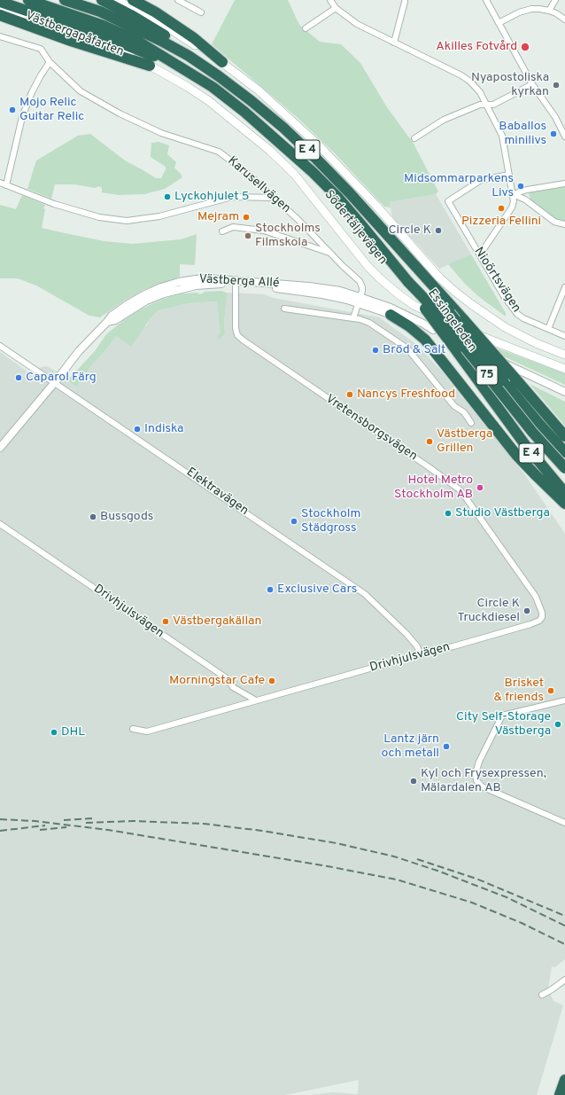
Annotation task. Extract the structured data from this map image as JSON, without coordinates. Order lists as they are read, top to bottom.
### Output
{
  "streets": {
    "highway": [
      "E 4",
      "Södertäljevägen",
      "Essingeleden",
      "75"
    ],
    "main road": ["Västbergapåfarten"],
    "street": [
      "Karusellvägen",
      "Nioörtsvägen",
      "Västberga Allé",
      "Vretensborgsvägen",
      "Elektravägen",
      "Drivhjulsvägen"
    ]
  },
  "crossings": [
    ["Västbergapåfarten", "Södertäljevägen"],
    ["E 4", "Södertäljevägen"],
    ["Karusellvägen", "Västberga Allé"],
    ["Södertäljevägen", "Essingeleden"],
    ["Södertäljevägen", "75"],
    ["Västberga Allé", "Vretensborgsvägen"],
    ["Västberga Allé", "Elektravägen"],
    ["Essingeleden", "75"],
    ["Vretensborgsvägen", "Drivhjulsvägen"],
    ["Elektravägen", "Drivhjulsvägen"]
  ],
  "places": [
    "Akilles Fotvård",
    "Nyapostoliska kyrkan",
    "Mojo Relic Guitar Relic",
    "Baballos minilivs",
    "Midsommarparkens Livs",
    "Lyckohjulet 5",
    "Pizzeria Fellini",
    "Mejram",
    "Circle K",
    "Stockholms Filmskola",
    "Bröd & Salt",
    "Caparol Färg",
    "Nancys Freshfood",
    "Indiska",
    "Västberga Grillen",
    "Hotel Metro Stockholm AB",
    "Studio Västberga",
    "Bussgods",
    "Stockholm Städgross",
    "Exclusive Cars",
    "Circle K Truckdiesel",
    "Västbergakällan",
    "Morningstar Cafe",
    "Brisket & friends",
    "City Self-Storage Västberga",
    "DHL",
    "Lantz järn och metall",
    "Kyl och Frysexpressen, Mälardalen AB"
  ]
}
